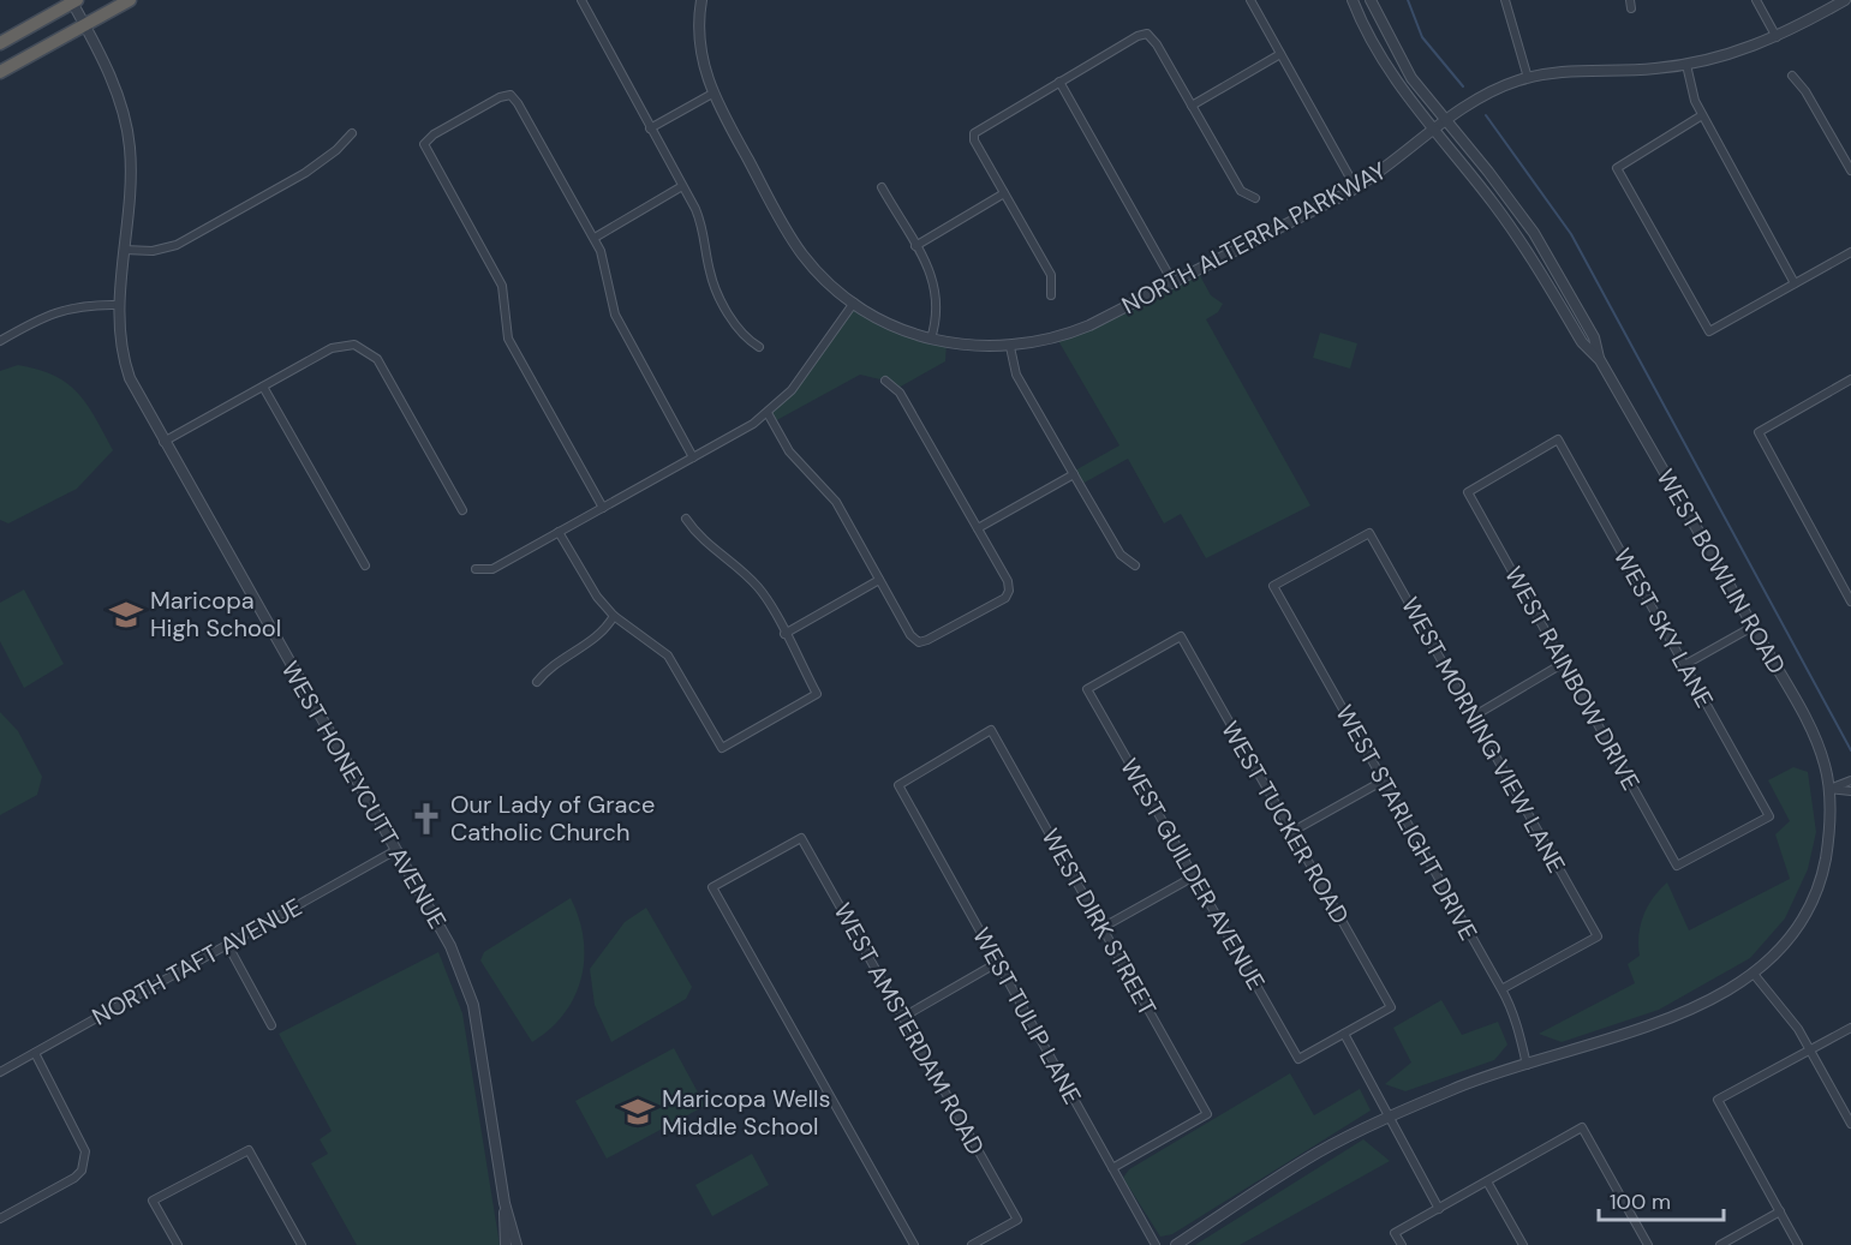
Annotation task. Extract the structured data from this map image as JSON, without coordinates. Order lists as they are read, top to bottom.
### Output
{
  "streets": {
    "street": [
      "NORTH ALTERRA PARKWAY",
      "WEST BOWLIN ROAD",
      "WEST SKY LANE",
      "WEST RAINBOW DRIVE",
      "WEST MORNING VIEW LANE",
      "WEST HONEYCUTT AVENUE",
      "WEST TUCKER ROAD",
      "WEST STARLIGHT DRIVE",
      "WEST GUILDER AVENUE",
      "WEST DIRK STREET",
      "NORTH TAFT AVENUE",
      "WEST TULIP LANE",
      "WEST AMSTERDAM ROAD"
    ]
  },
  "crossings": [
    ["NORTH ALTERRA PARKWAY", "WEST BOWLIN ROAD"],
    ["WEST BOWLIN ROAD", "WEST STARLIGHT DRIVE"],
    ["WEST SKY LANE", "WEST RAINBOW DRIVE"],
    ["WEST MORNING VIEW LANE", "WEST STARLIGHT DRIVE"],
    ["WEST HONEYCUTT AVENUE", "NORTH TAFT AVENUE"],
    ["WEST TUCKER ROAD", "WEST GUILDER AVENUE"],
    ["WEST DIRK STREET", "WEST TULIP LANE"]
  ],
  "places": {
    "school or university": ["Maricopa High School", "Maricopa Wells Middle School"],
    "church": ["Our Lady of Grace Catholic Church"]
  },
  "scale_bar": "100 m"
}
